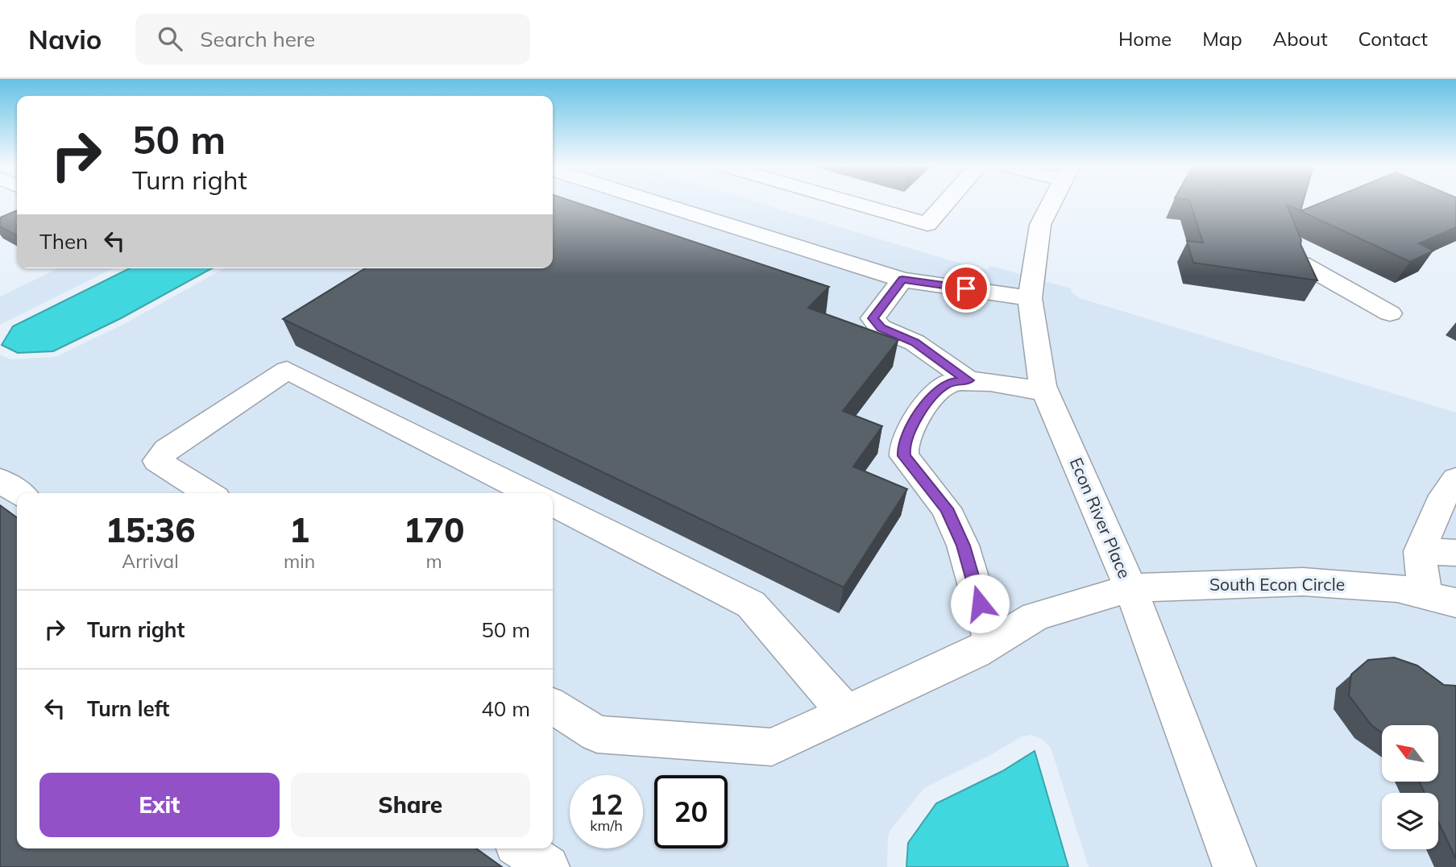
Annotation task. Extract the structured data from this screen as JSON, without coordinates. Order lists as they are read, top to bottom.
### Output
{
  "streets": {
    "street": ["Econ River Place", "South Econ Circle"]
  },
  "crossings": [
    ["Econ River Place", "South Econ Circle"]
  ],
  "north": "top left",
  "page": {
    "header": "Navio",
    "search": "Search here",
    "nav": [
      "Home",
      "Map",
      "About",
      "Contact"
    ],
    "turn": ["50 m", "Turn right"],
    "then": "Then",
    "eta": [
      "15:36",
      "Arrival",
      "1",
      "min",
      "170",
      "m"
    ],
    "list": [
      {
        "name": "Turn right",
        "value": "50 m"
      },
      {
        "name": "Turn left",
        "value": "40 m"
      }
    ],
    "buttons": ["Exit", "Share"],
    "speed": "12 km/h",
    "limit": "20"
  }
}
